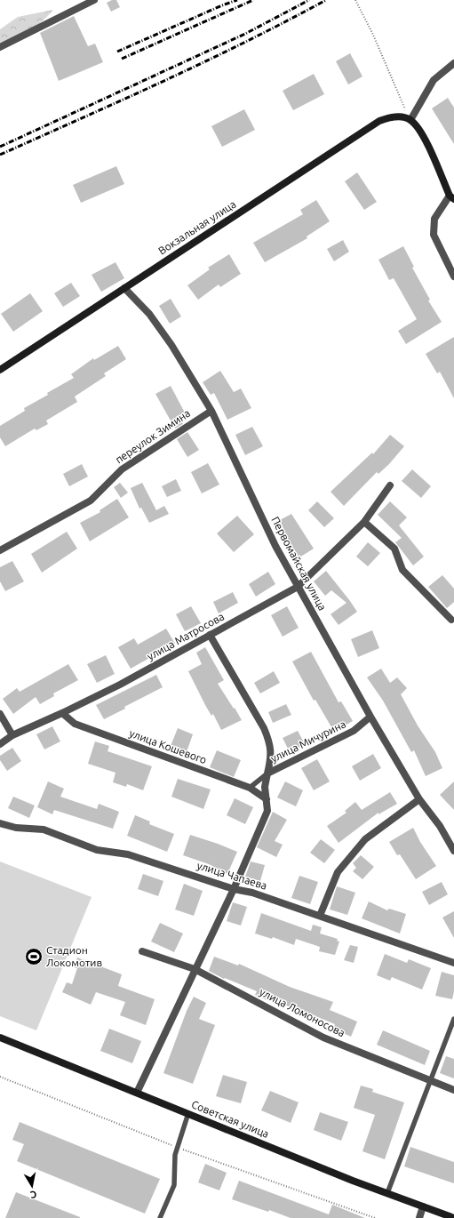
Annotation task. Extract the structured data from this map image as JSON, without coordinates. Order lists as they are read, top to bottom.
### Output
{
  "streets": {
    "street": [
      "Вокзальная улица",
      "переулок Зимина",
      "Первомайская улица",
      "улица Матросова",
      "улица Мичурина",
      "улица Кошевого",
      "улица Чапаева",
      "улица Ломоносова",
      "Советская улица"
    ]
  },
  "crossings": [
    ["Вокзальная улица", "Первомайская улица"],
    ["переулок Зимина", "Первомайская улица"],
    ["Первомайская улица", "улица Матросова"],
    ["Первомайская улица", "улица Мичурина"],
    ["улица Матросова", "улица Кошевого"],
    ["улица Мичурина", "улица Кошевого"],
    ["улица Мичурина", "улица Чапаева"],
    ["улица Мичурина", "улица Ломоносова"],
    ["улица Мичурина", "Советская улица"]
  ],
  "places": {
    "sports": ["Стадион Локомотив"]
  },
  "north": "bottom"
}
